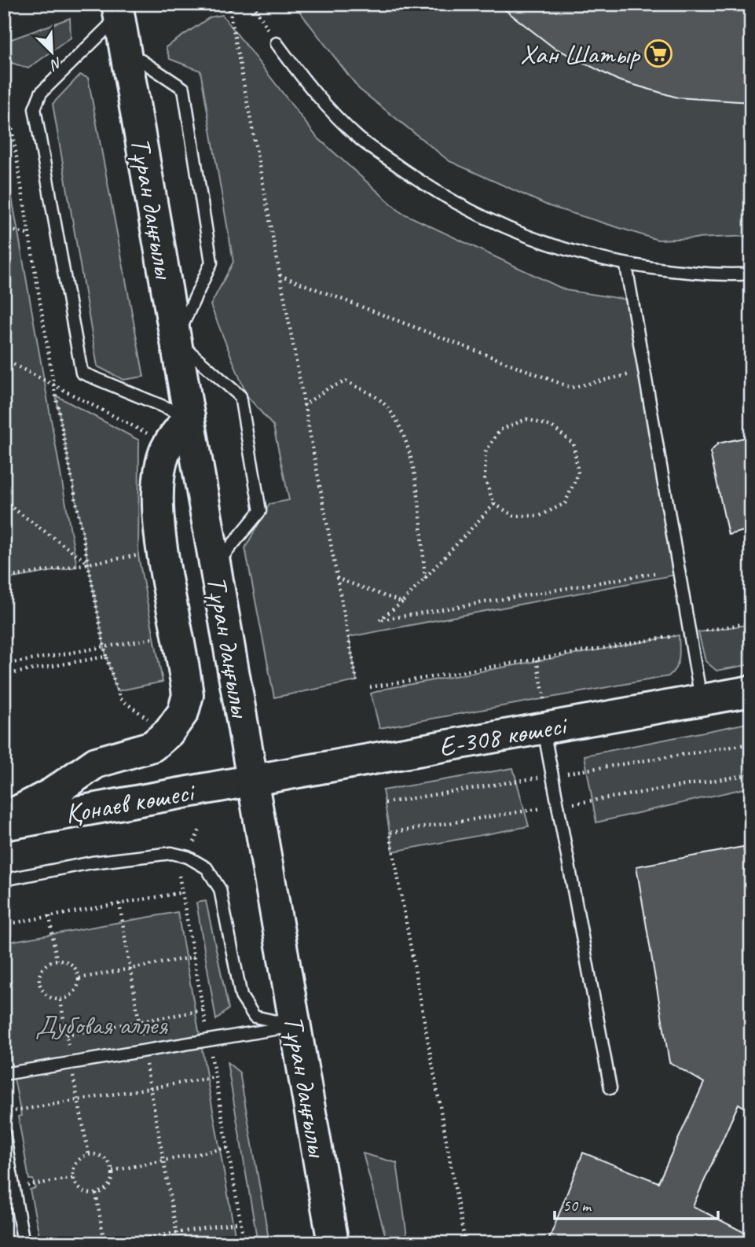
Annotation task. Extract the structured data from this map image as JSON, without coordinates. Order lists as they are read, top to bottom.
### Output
{
  "streets": {
    "main road": ["Тұран даңғылы", "Е-308 көшесі", "Қонаев көшесі"]
  },
  "crossings": [
    ["Тұран даңғылы", "Е-308 көшесі"],
    ["Тұран даңғылы", "Қонаев көшесі"],
    ["Е-308 көшесі", "Қонаев көшесі"]
  ],
  "parks": ["Дубовая аллея"],
  "places": {
    "supermarket": ["Хан Шатыр"]
  },
  "scale_bar": "50 m",
  "north": "bottom right"
}
